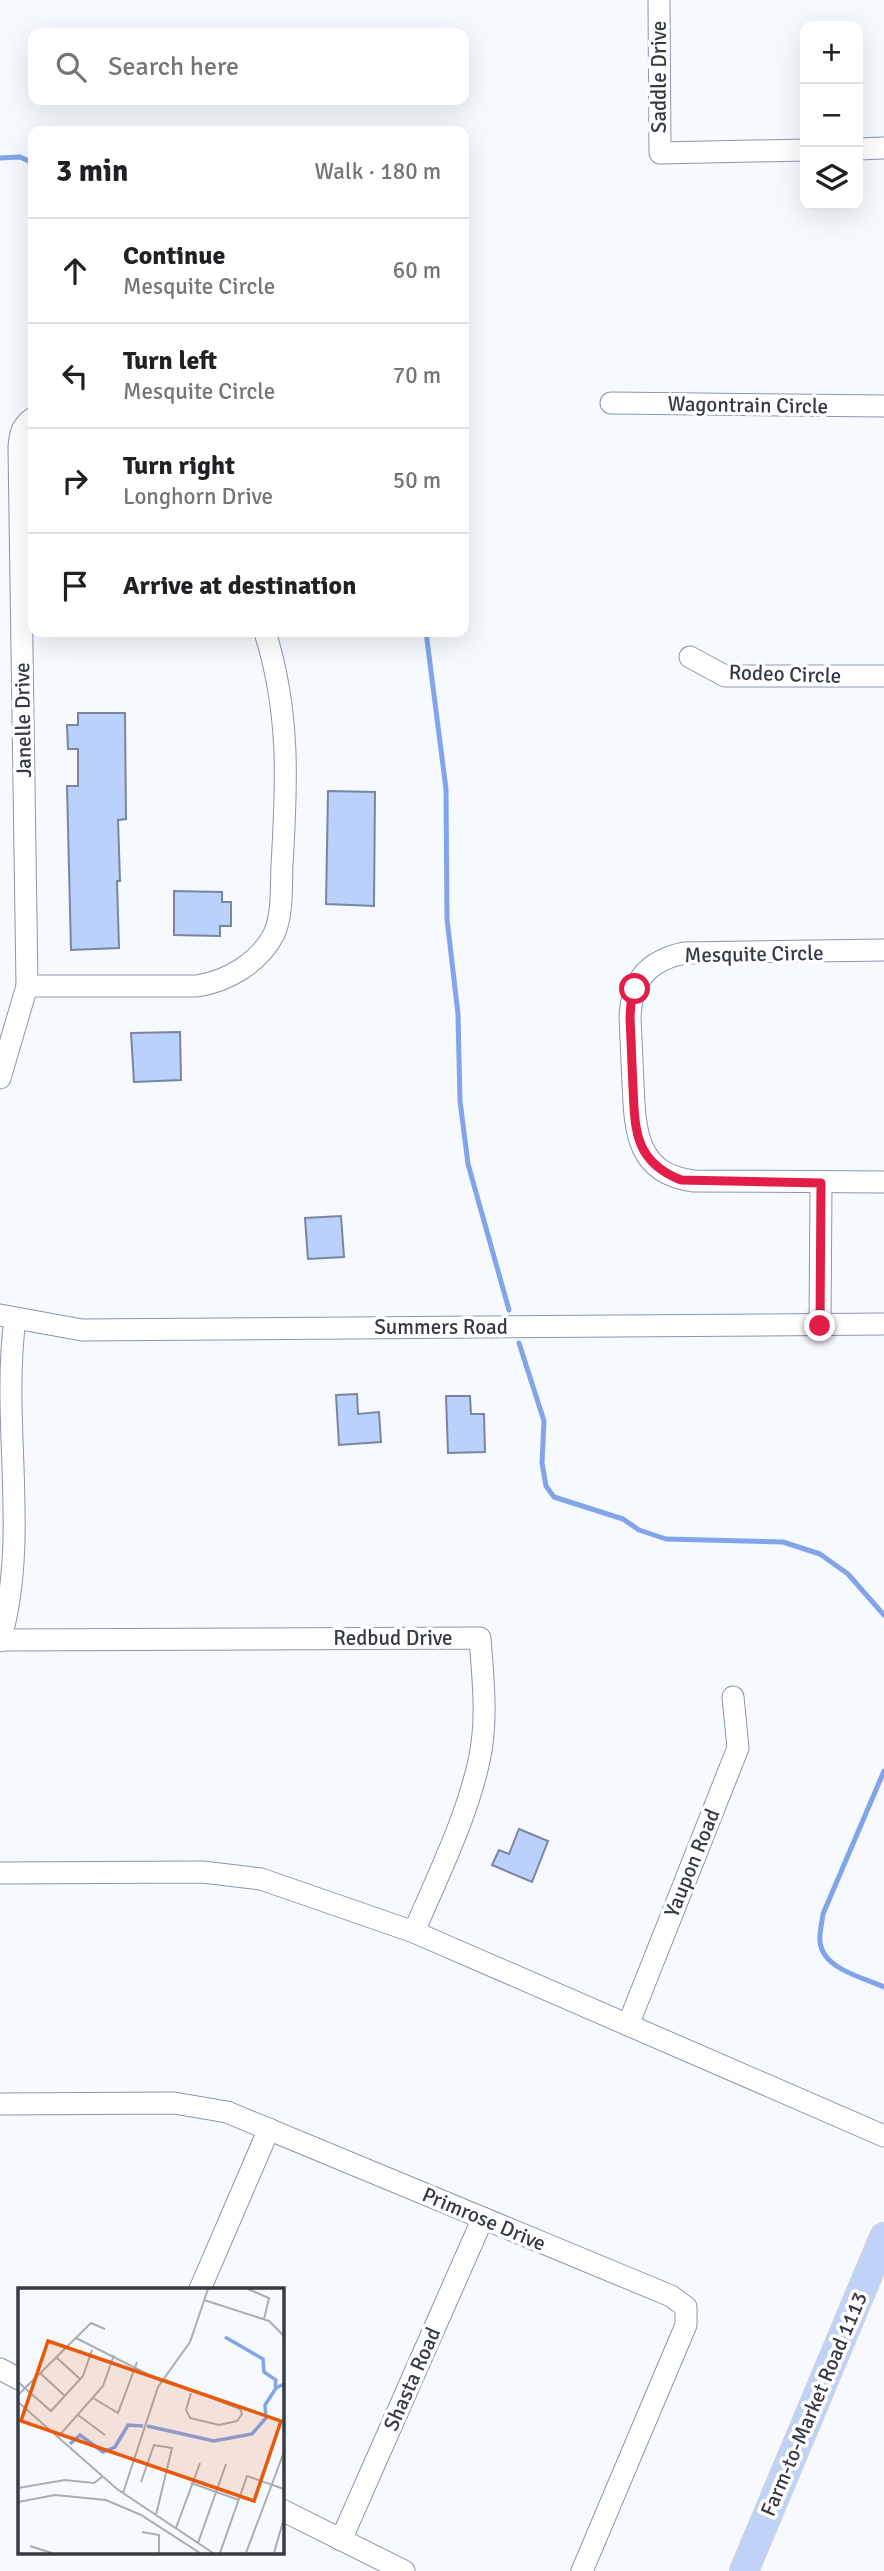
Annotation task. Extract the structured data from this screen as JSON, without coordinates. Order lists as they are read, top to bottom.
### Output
{
  "streets": {
    "main road": ["Farm-to-Market Road 1113"],
    "street": [
      "Saddle Drive",
      "Wagontrain Circle",
      "Rodeo Circle",
      "Janelle Drive",
      "Mesquite Circle",
      "Summers Road",
      "Redbud Drive",
      "Yaupon Road",
      "Primrose Drive",
      "Shasta Road"
    ]
  },
  "crossings": [
    ["Primrose Drive", "Shasta Road"]
  ],
  "page": {
    "map_buttons": ["+", "−"],
    "search": "Search here",
    "heading": ["3 min", "Walk · 180 m"],
    "list": [
      ["Continue", "Mesquite Circle", "60 m"],
      ["Turn left", "Mesquite Circle", "70 m"],
      ["Turn right", "Longhorn Drive", "50 m"],
      "Arrive at destination"
    ]
  }
}
